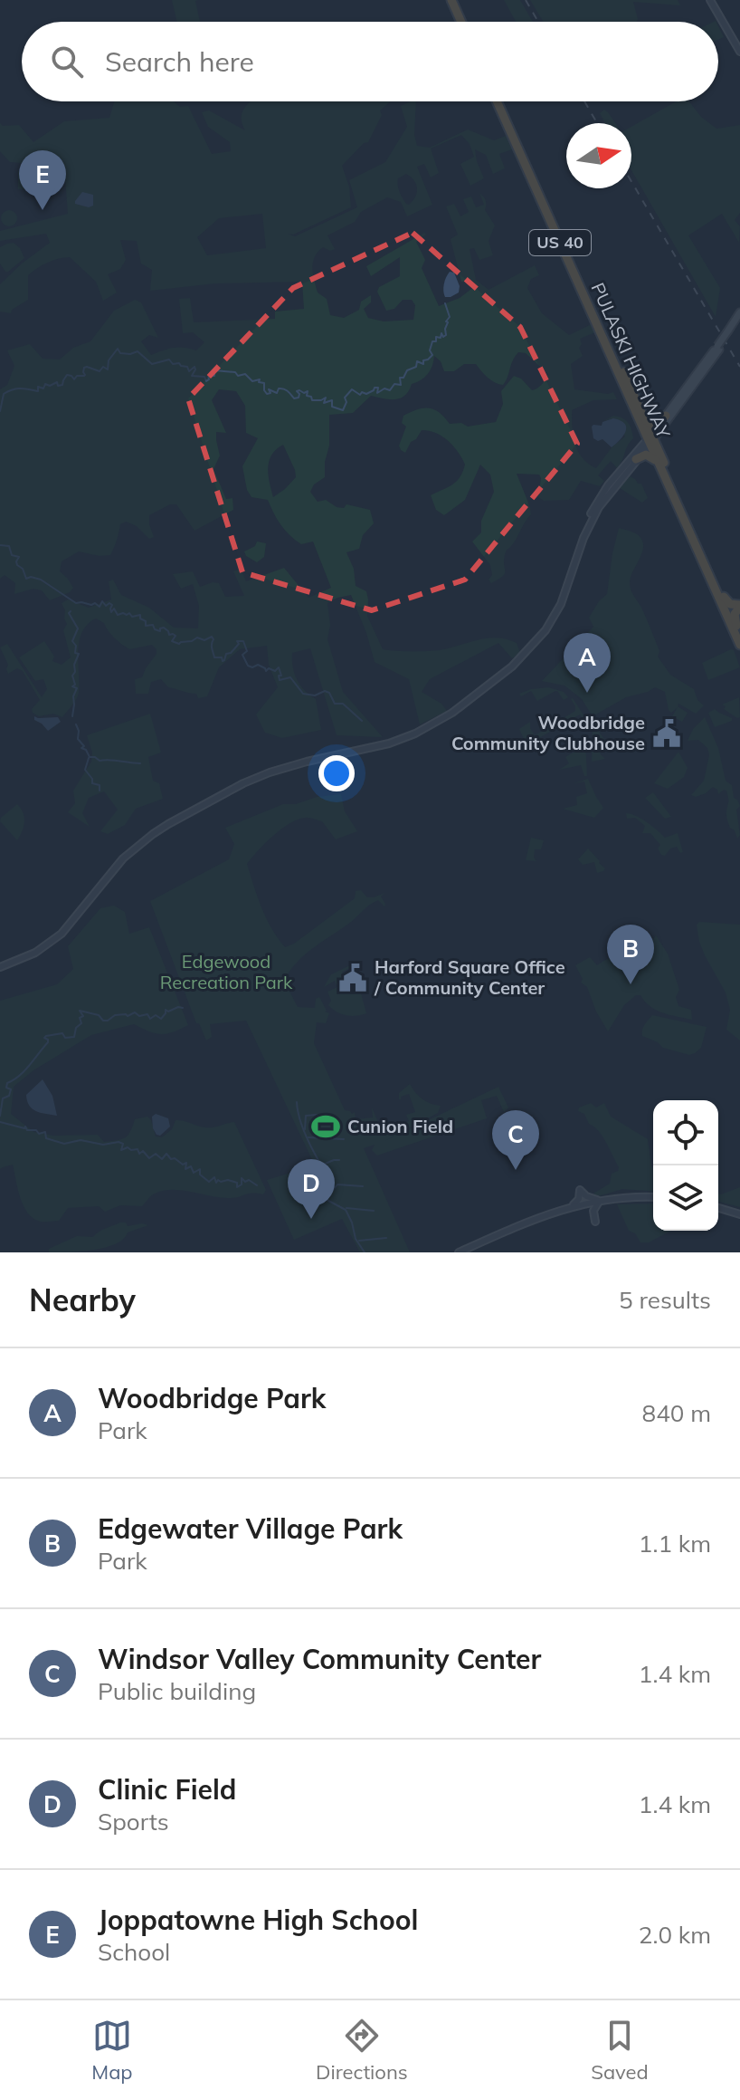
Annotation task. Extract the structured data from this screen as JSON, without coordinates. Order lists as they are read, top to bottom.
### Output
{
  "streets": {
    "highway": ["US 40", "PULASKI HIGHWAY"]
  },
  "parks": ["Edgewood Recreation Park"],
  "places": {
    "public building": ["Woodbridge Community Clubhouse", "Harford Square Office / Community Center"],
    "sports": ["Cunion Field"]
  },
  "north": "right",
  "page": {
    "search": "Search here",
    "pins": [
      "E",
      "A",
      "B",
      "C",
      "D"
    ],
    "heading": ["Nearby", "5 results"],
    "list": [
      {
        "mark": "A",
        "name": "Woodbridge Park",
        "note": "Park",
        "value": "840 m"
      },
      {
        "mark": "B",
        "name": "Edgewater Village Park",
        "note": "Park",
        "value": "1.1 km"
      },
      {
        "mark": "C",
        "name": "Windsor Valley Community Center",
        "note": "Public building",
        "value": "1.4 km"
      },
      {
        "mark": "D",
        "name": "Clinic Field",
        "note": "Sports",
        "value": "1.4 km"
      },
      {
        "mark": "E",
        "name": "Joppatowne High School",
        "note": "School",
        "value": "2.0 km"
      }
    ],
    "nav": ["Map", "Directions", "Saved"]
  }
}
